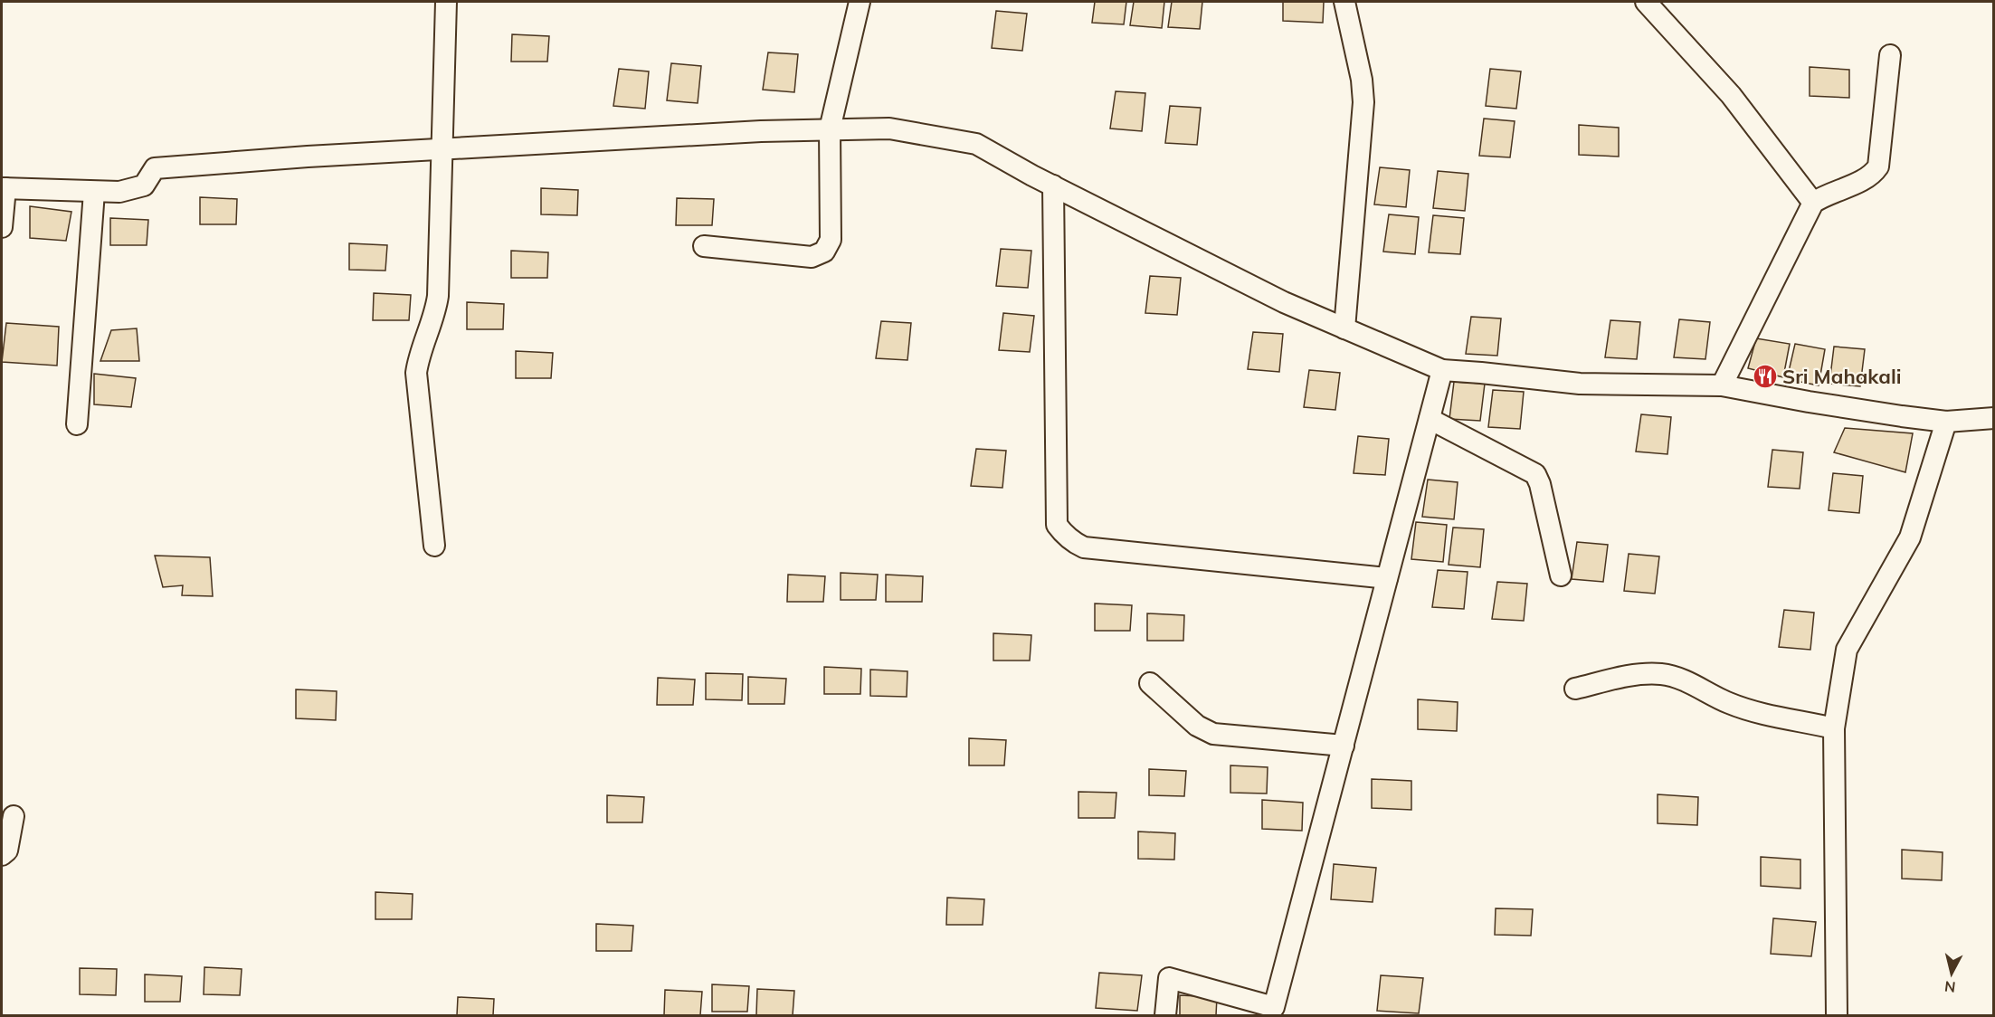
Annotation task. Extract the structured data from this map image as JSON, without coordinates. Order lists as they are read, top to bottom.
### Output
{
  "places": {
    "restaurant": ["Sri Mahakali"]
  },
  "north": "bottom"
}
